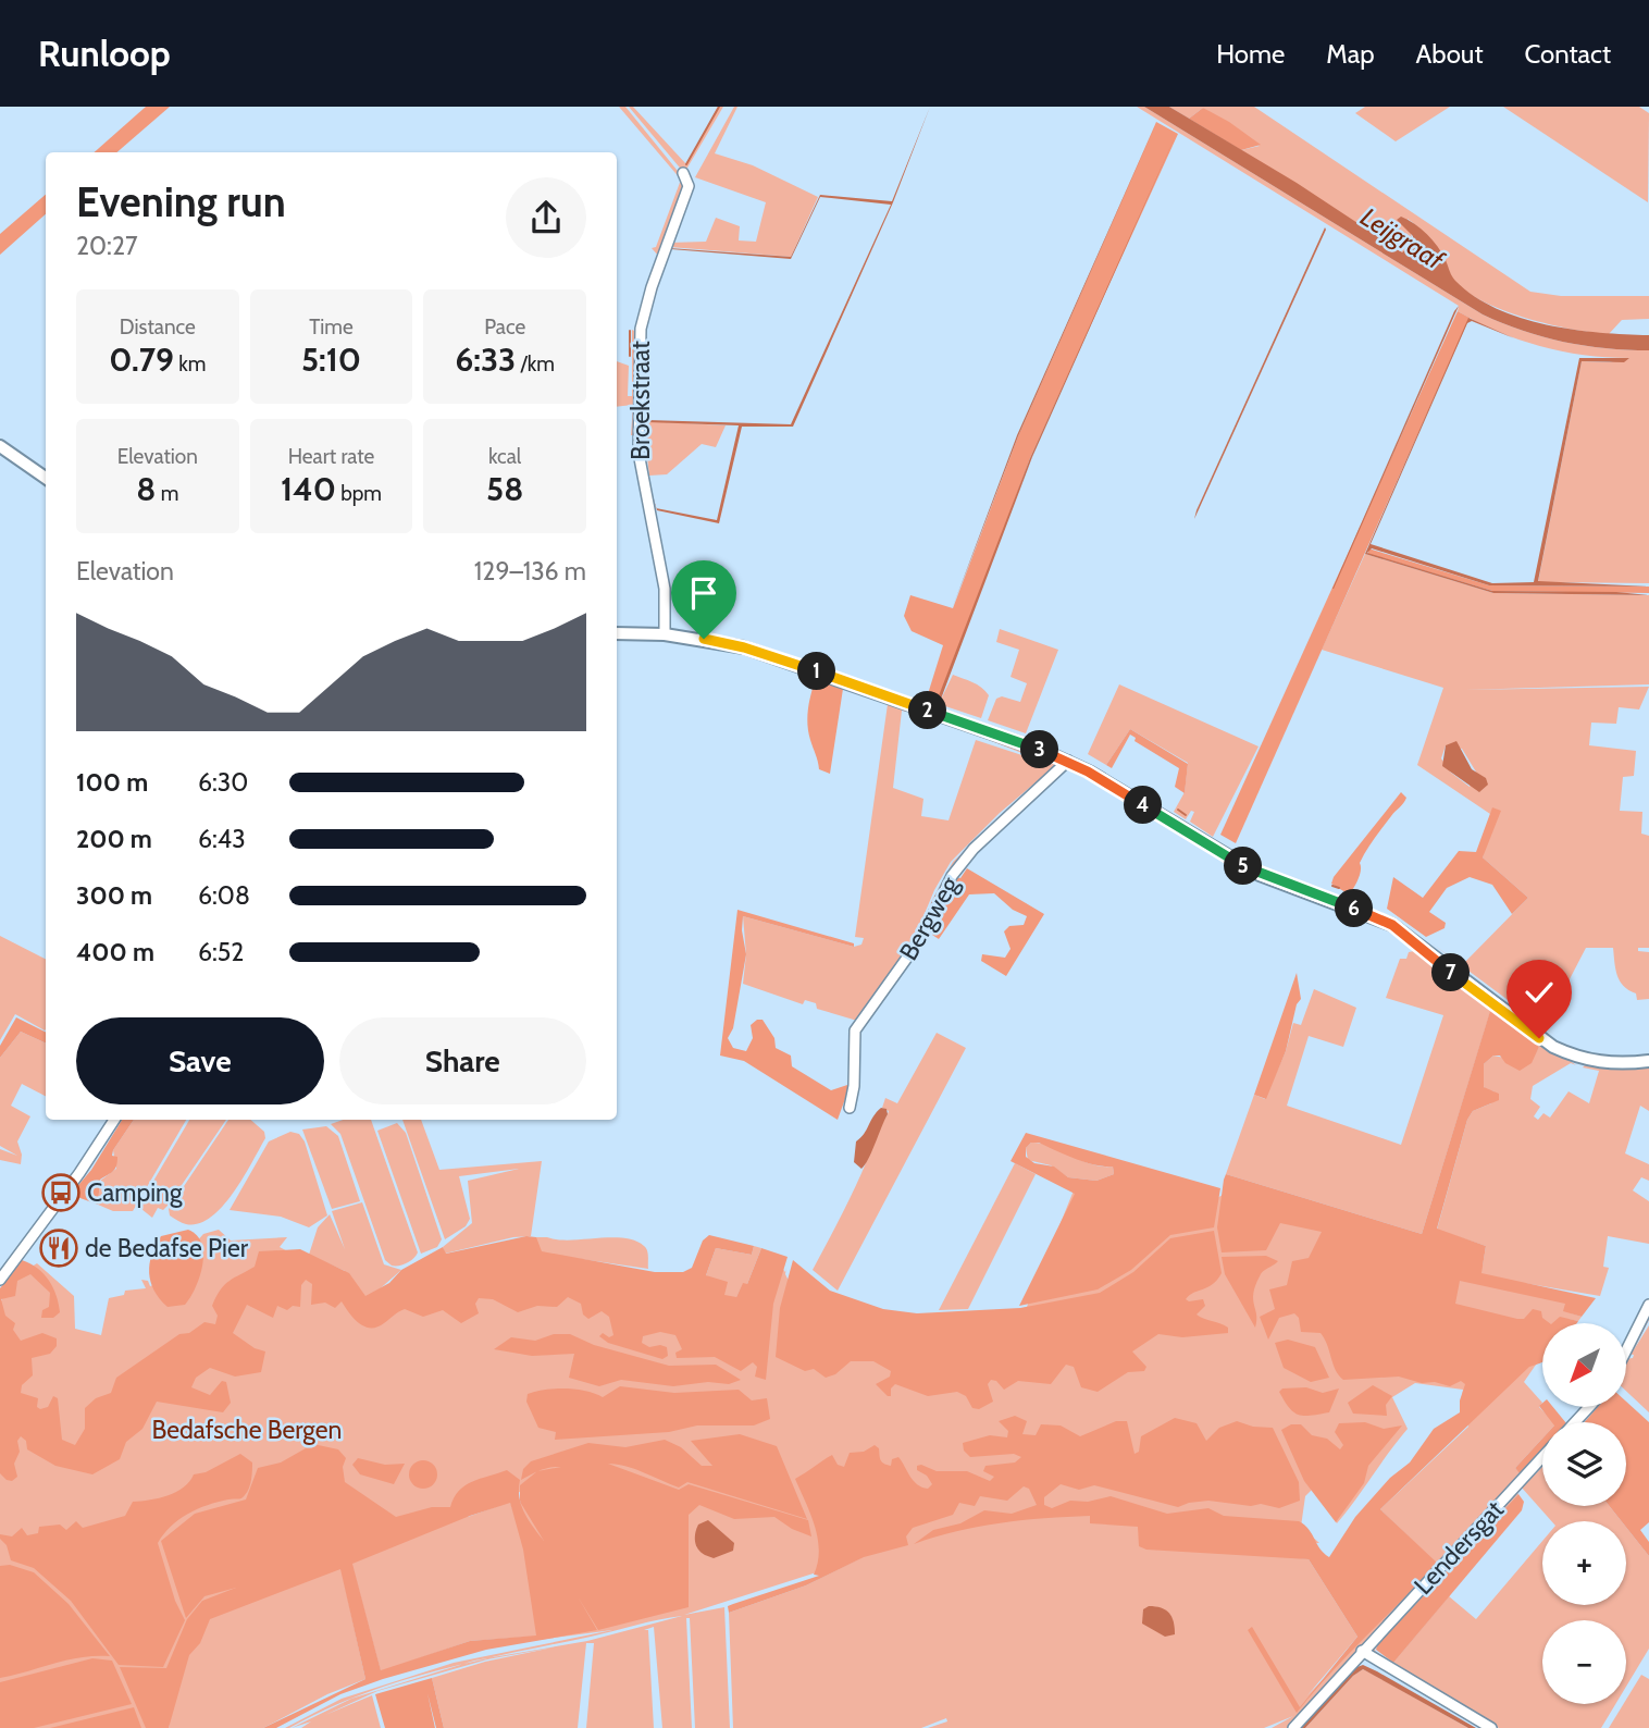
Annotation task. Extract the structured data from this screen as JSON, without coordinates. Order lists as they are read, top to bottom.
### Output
{
  "streets": {
    "street": ["Broekstraat", "Bergweg", "Lendersgat"]
  },
  "water": ["Leijgraaf"],
  "parks": ["Bedafsche Bergen"],
  "places": {
    "bus stop": ["Camping"],
    "restaurant": ["de Bedafse Pier"]
  },
  "north": "bottom left",
  "page": {
    "header": "Runloop",
    "nav": [
      "Home",
      "Map",
      "About",
      "Contact"
    ],
    "heading": ["Evening run", "20:27"],
    "stats": [
      ["Distance", "0.79 km"],
      ["Time", "5:10"],
      ["Pace", "6:33 /km"],
      ["Elevation", "8 m"],
      ["Heart rate", "140 bpm"],
      ["kcal", "58"]
    ],
    "chart": ["Elevation", "129–136 m"],
    "pins": [
      "1",
      "2",
      "3",
      "4",
      "5",
      "6",
      "7"
    ],
    "list": [
      {
        "name": "100 m",
        "note": "6:30"
      },
      {
        "name": "200 m",
        "note": "6:43"
      },
      {
        "name": "300 m",
        "note": "6:08"
      },
      {
        "name": "400 m",
        "note": "6:52"
      }
    ],
    "buttons": ["Save", "Share"],
    "map_buttons": ["+", "−"]
  }
}
